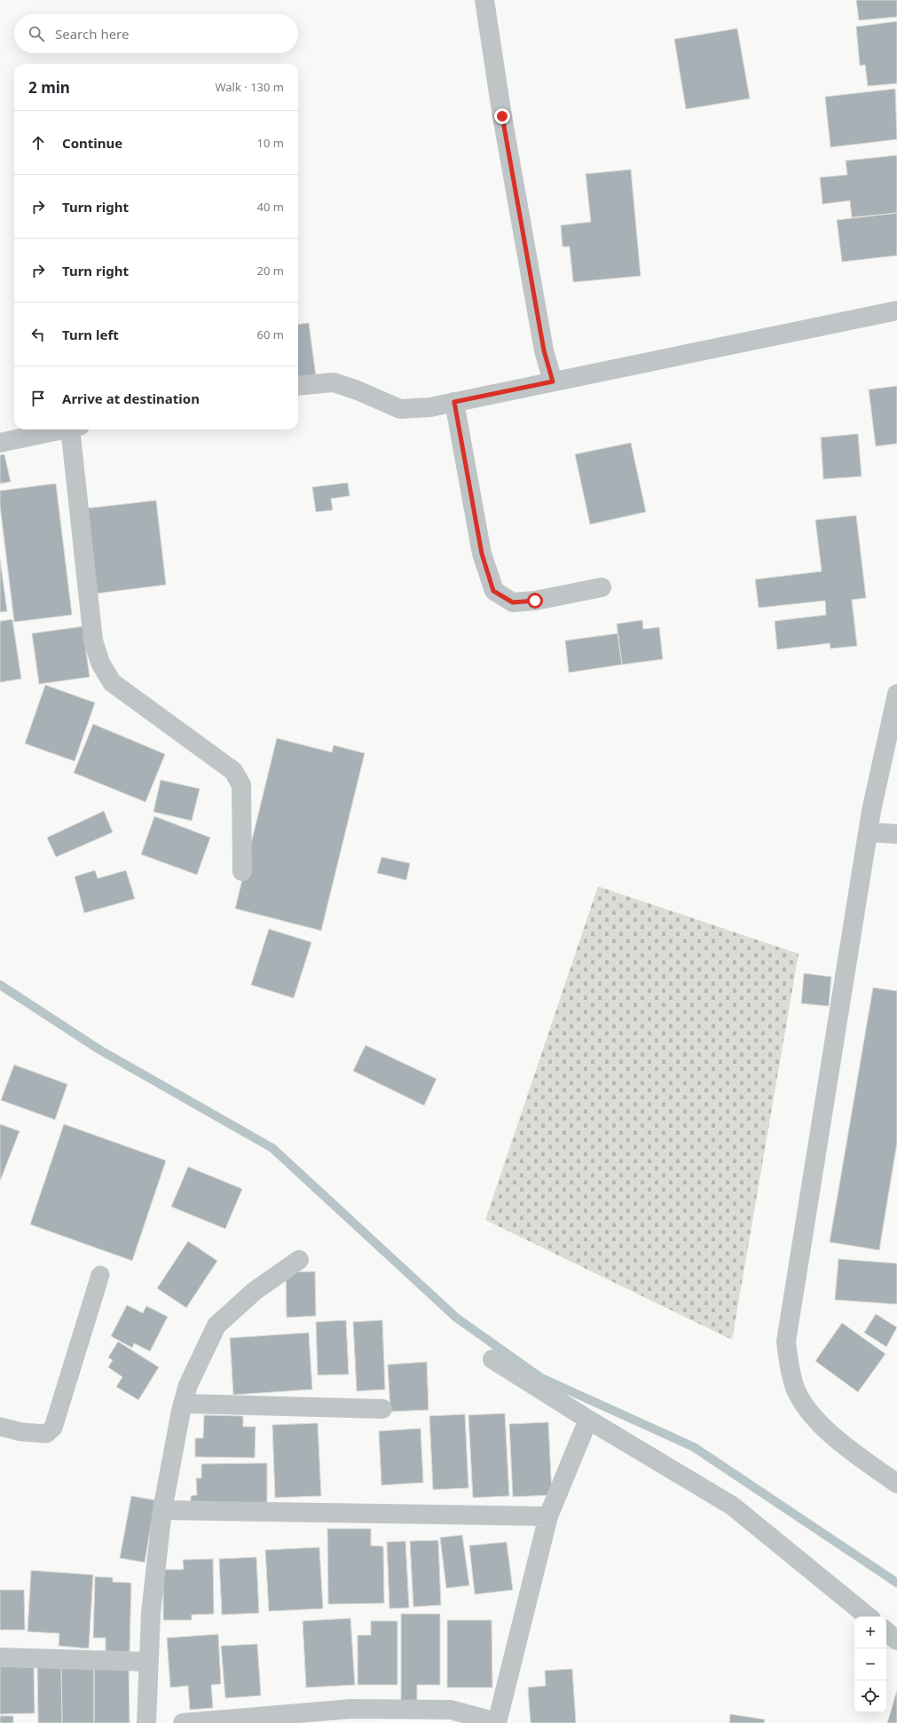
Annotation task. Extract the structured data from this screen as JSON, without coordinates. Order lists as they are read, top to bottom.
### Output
{
  "page": {
    "search": "Search here",
    "heading": ["2 min", "Walk · 130 m"],
    "list": [
      ["Continue", "10 m"],
      ["Turn right", "40 m"],
      ["Turn right", "20 m"],
      ["Turn left", "60 m"],
      "Arrive at destination"
    ],
    "map_buttons": ["+", "−"]
  }
}
